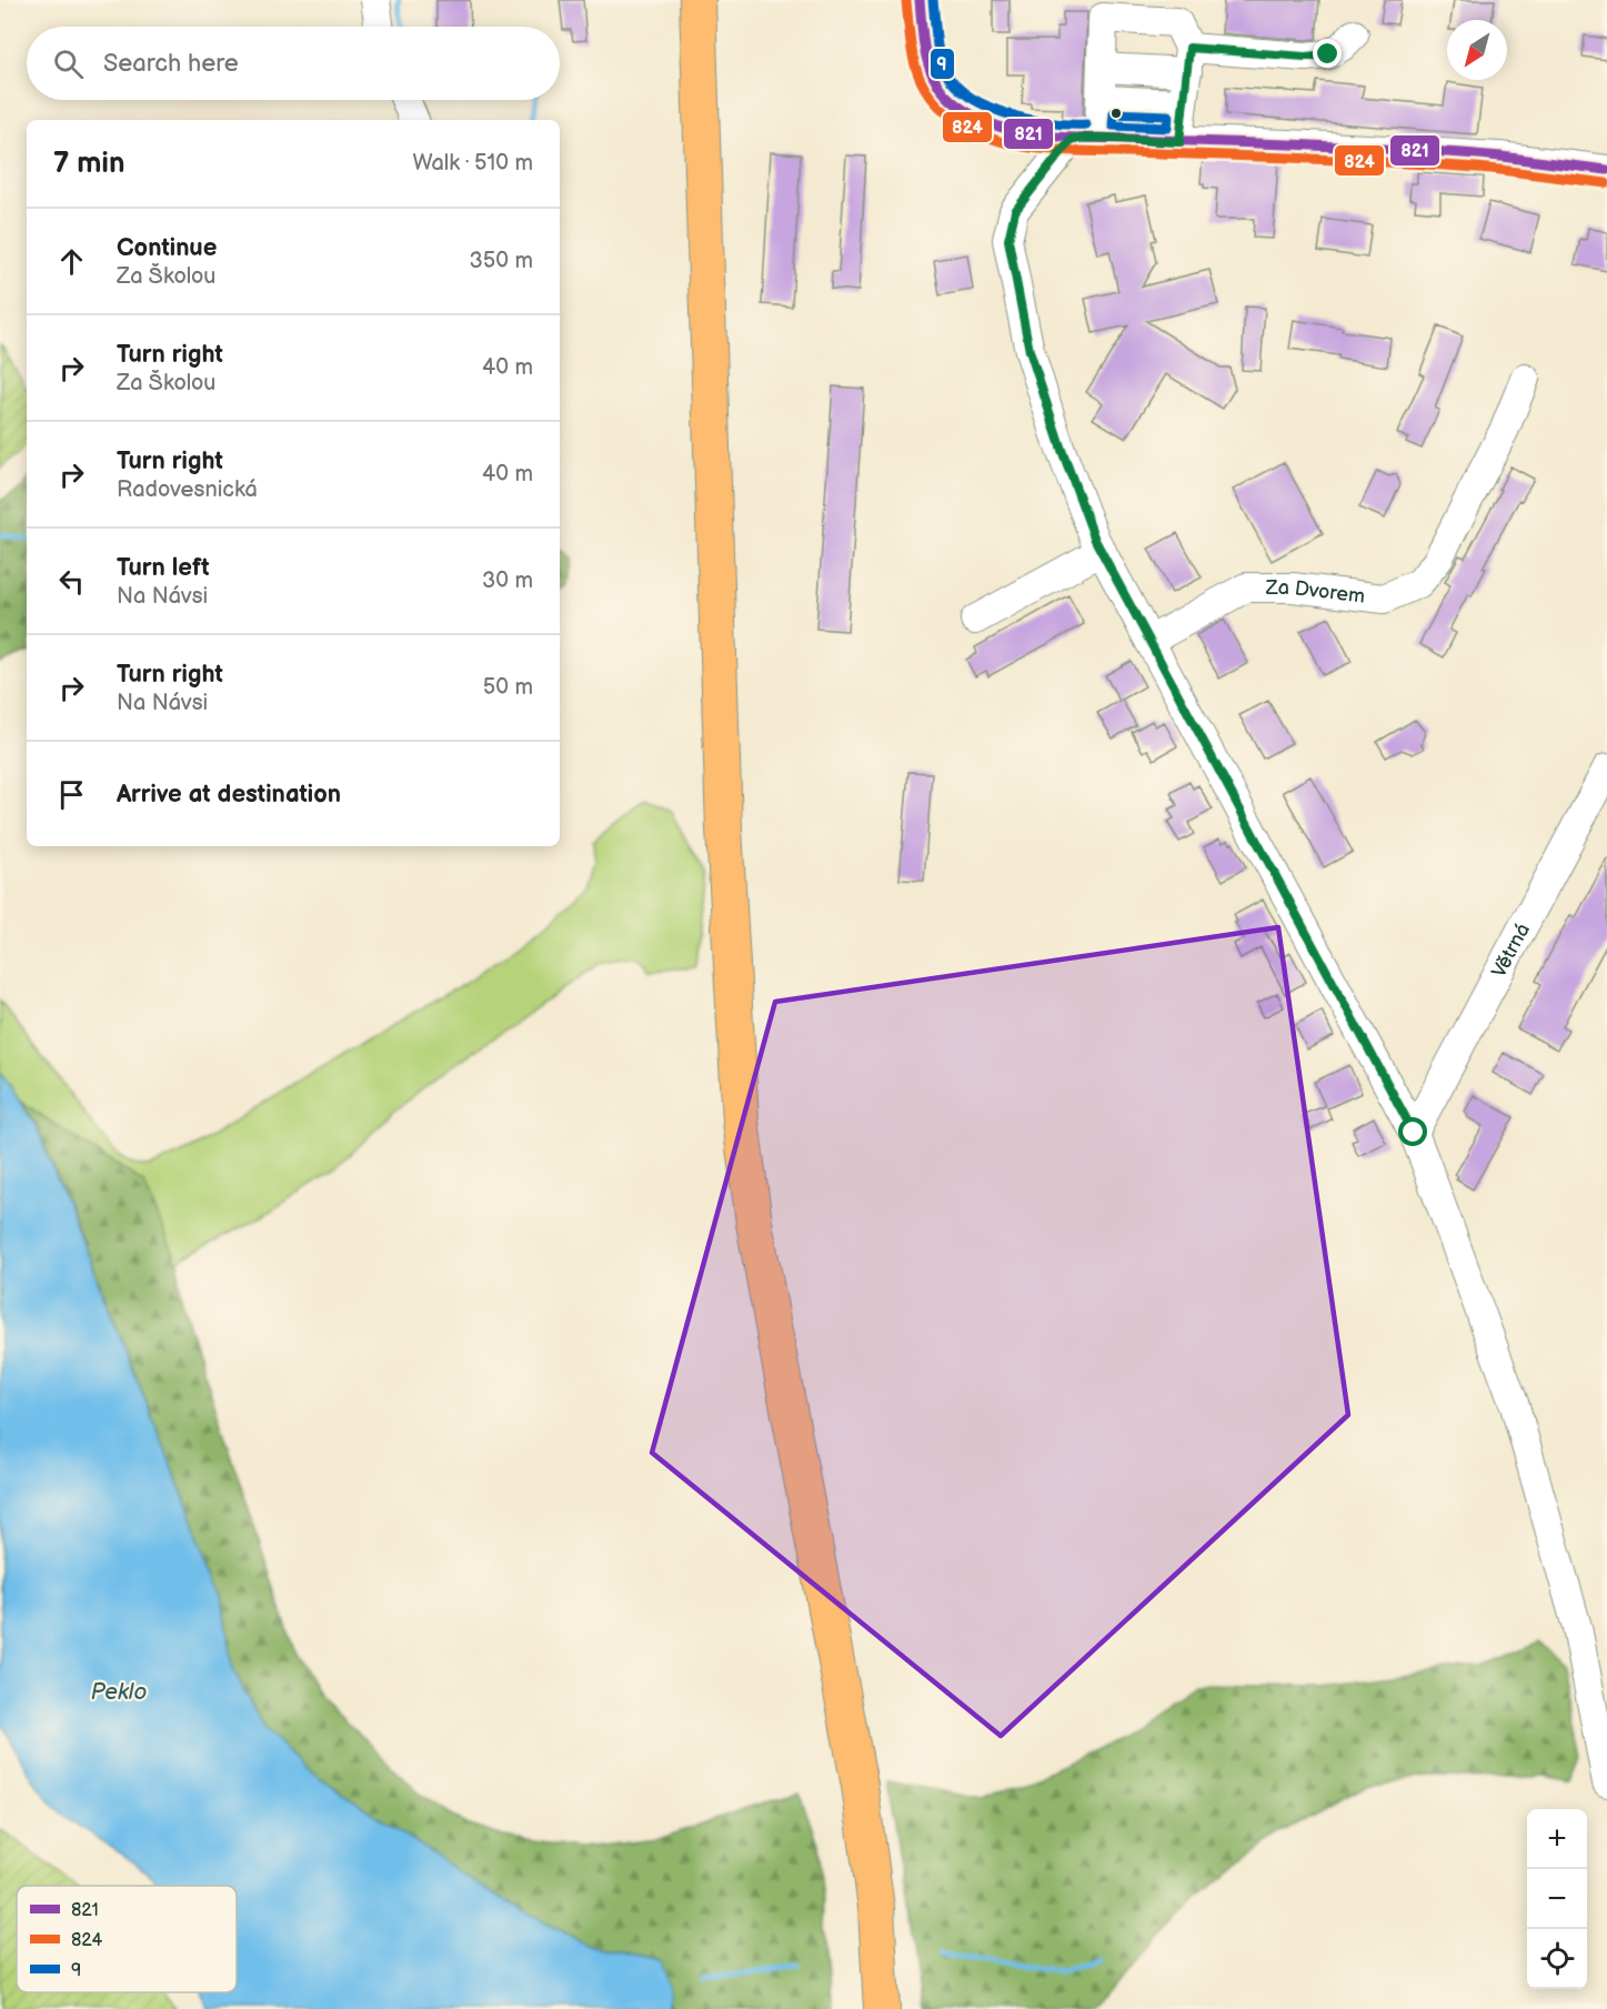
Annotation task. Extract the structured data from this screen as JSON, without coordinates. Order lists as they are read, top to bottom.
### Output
{
  "streets": {
    "street": ["Za Dvorem", "Větrná"]
  },
  "water": ["Peklo"],
  "lines": ["transit line 821", "transit line 9", "transit line 824"],
  "legend": ["821", "824", "9"],
  "north": "bottom left",
  "page": {
    "search": "Search here",
    "heading": ["7 min", "Walk · 510 m"],
    "list": [
      ["Continue", "Za Školou", "350 m"],
      ["Turn right", "Za Školou", "40 m"],
      ["Turn right", "Radovesnická", "40 m"],
      ["Turn left", "Na Návsi", "30 m"],
      ["Turn right", "Na Návsi", "50 m"],
      "Arrive at destination"
    ],
    "map_buttons": ["+", "−"]
  }
}
